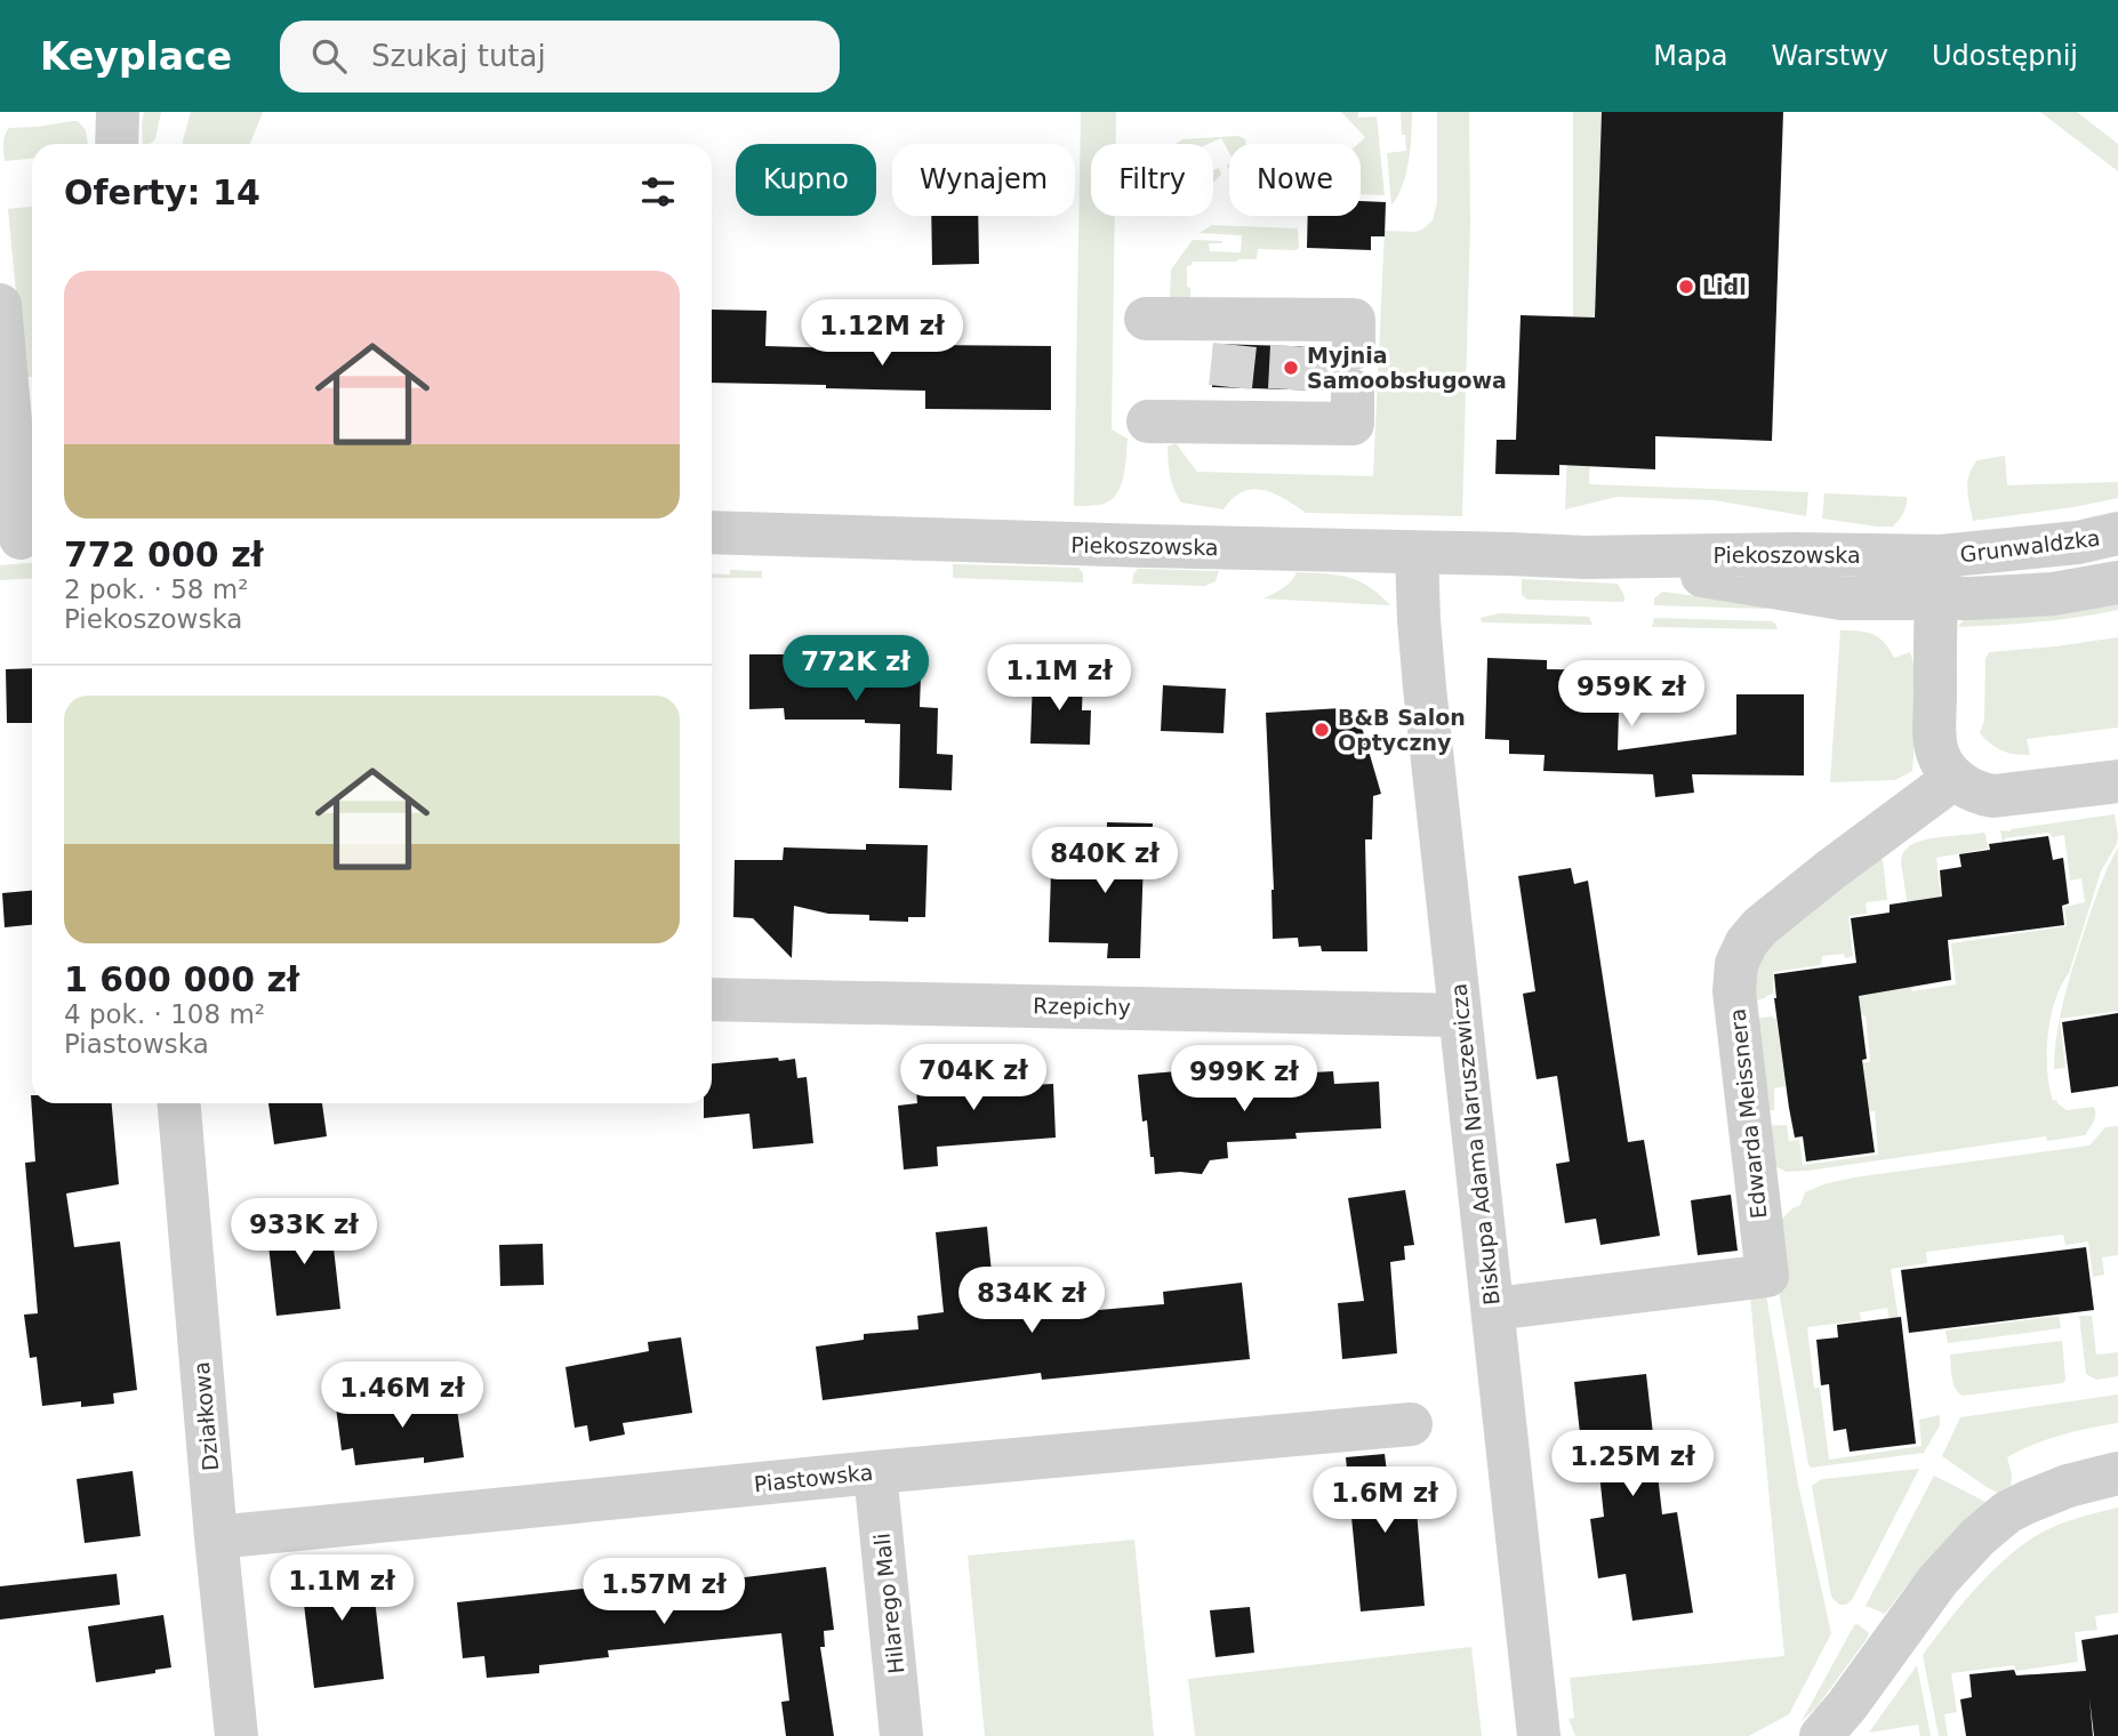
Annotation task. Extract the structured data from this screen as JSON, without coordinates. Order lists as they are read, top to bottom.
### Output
{
  "streets": {
    "street": [
      "Piekoszowska",
      "Grunwaldzka",
      "Rzepichy",
      "Edwarda Meissnera",
      "Biskupa Adama Naruszewicza",
      "Działkowa",
      "Piastowska",
      "Hilarego Mali"
    ]
  },
  "crossings": [
    ["Piekoszowska", "Grunwaldzka"],
    ["Piekoszowska", "Biskupa Adama Naruszewicza"],
    ["Rzepichy", "Biskupa Adama Naruszewicza"],
    ["Edwarda Meissnera", "Biskupa Adama Naruszewicza"],
    ["Działkowa", "Piastowska"],
    ["Piastowska", "Hilarego Mali"]
  ],
  "places": ["Lidl", "Myjnia Samoobsługowa", "B&B Salon Optyczny"],
  "page": {
    "header": "Keyplace",
    "search": "Szukaj tutaj",
    "nav": ["Mapa", "Warstwy", "Udostępnij"],
    "chip": [
      "Kupno",
      "Wynajem",
      "Filtry",
      "Nowe"
    ],
    "heading": "Oferty: 14",
    "list": [
      {
        "name": "772 000 zł",
        "note": "2 pok. · 58 m² · Piekoszowska"
      },
      {
        "name": "1 600 000 zł",
        "note": "4 pok. · 108 m² · Piastowska"
      }
    ],
    "price": [
      "1.12M zł",
      "772K zł",
      "1.1M zł",
      "959K zł",
      "840K zł",
      "704K zł",
      "999K zł",
      "933K zł",
      "834K zł",
      "1.46M zł",
      "1.25M zł",
      "1.6M zł",
      "1.1M zł",
      "1.57M zł"
    ]
  }
}
